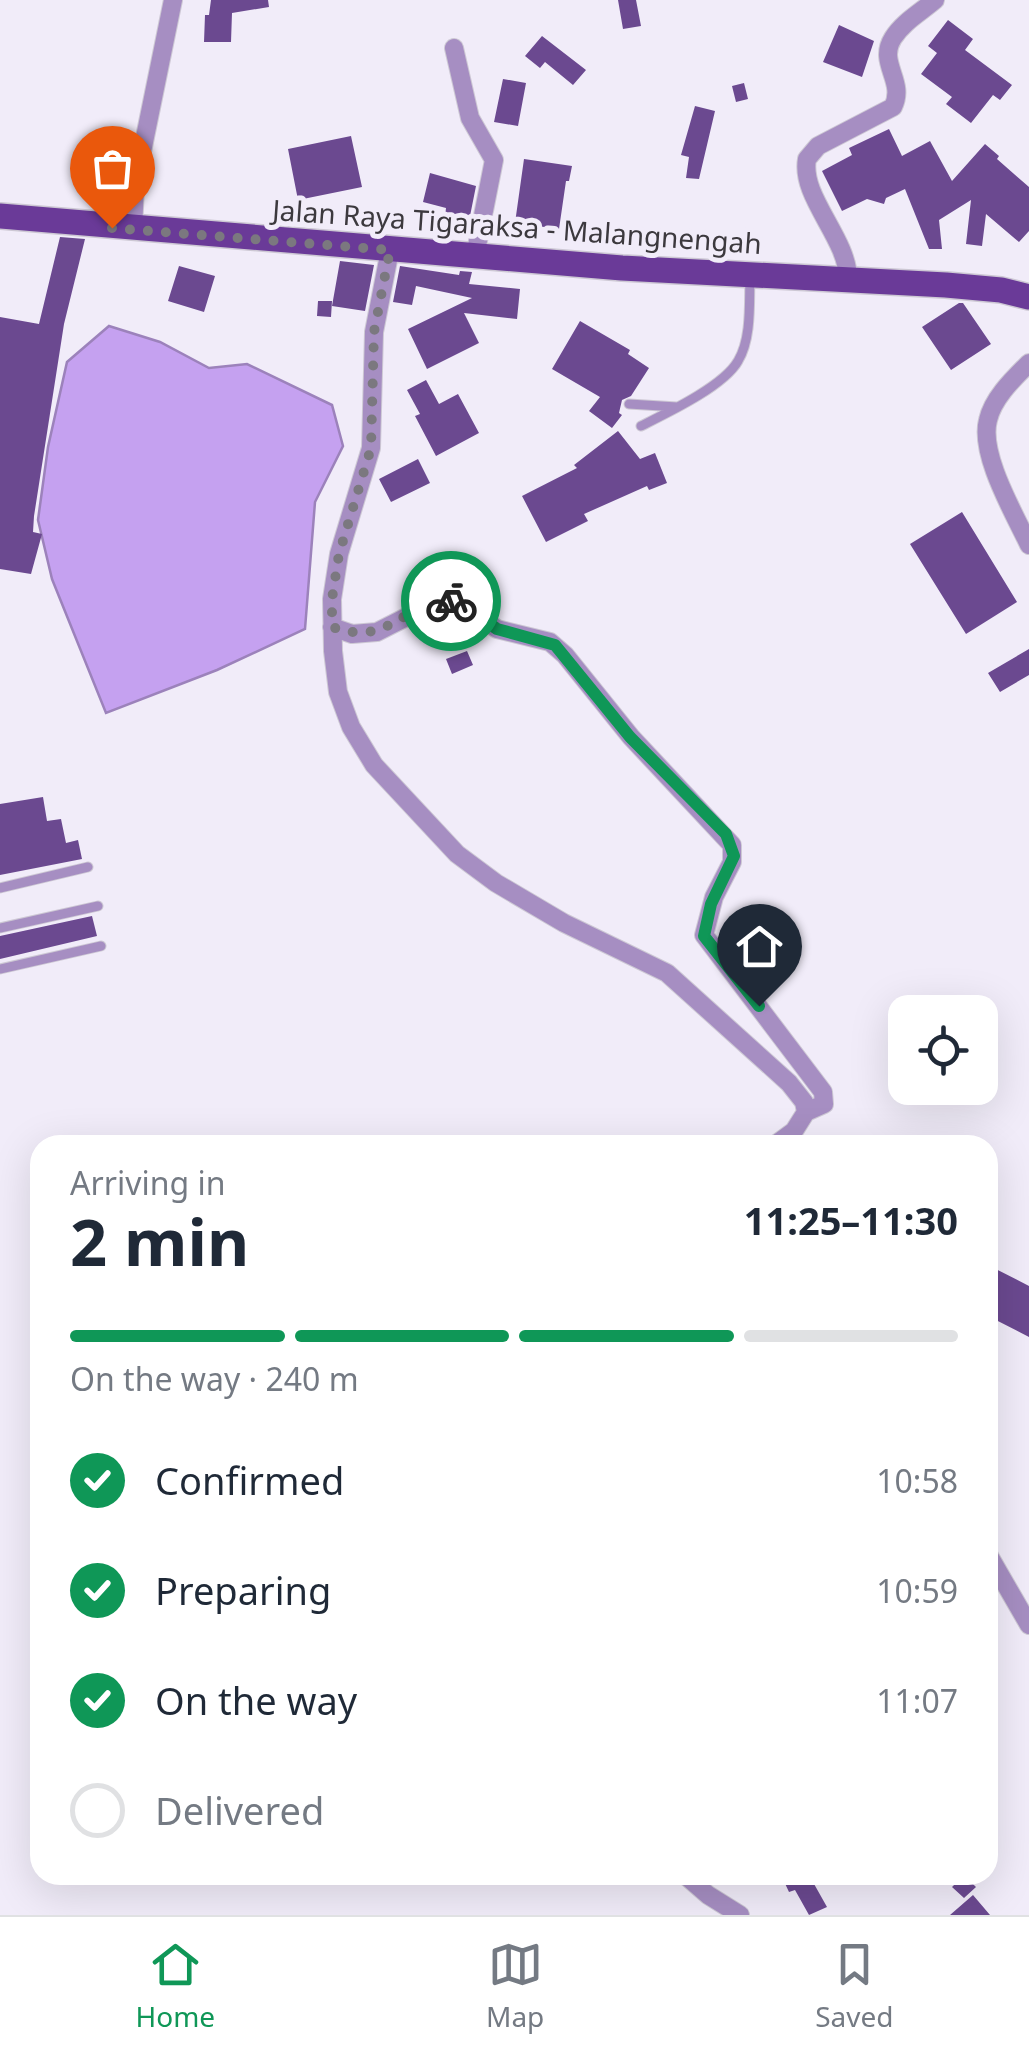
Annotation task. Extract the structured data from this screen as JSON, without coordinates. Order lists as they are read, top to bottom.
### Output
{
  "streets": {
    "main road": ["Jalan Raya Tigaraksa - Malangnengah"]
  },
  "page": {
    "heading": ["2 min", "Arriving in", "11:25–11:30"],
    "bar": "On the way · 240 m",
    "list": [
      ["Confirmed", "10:58"],
      ["Preparing", "10:59"],
      ["On the way", "11:07"],
      "Delivered"
    ],
    "tabs": ["Home", "Map", "Saved"]
  }
}
